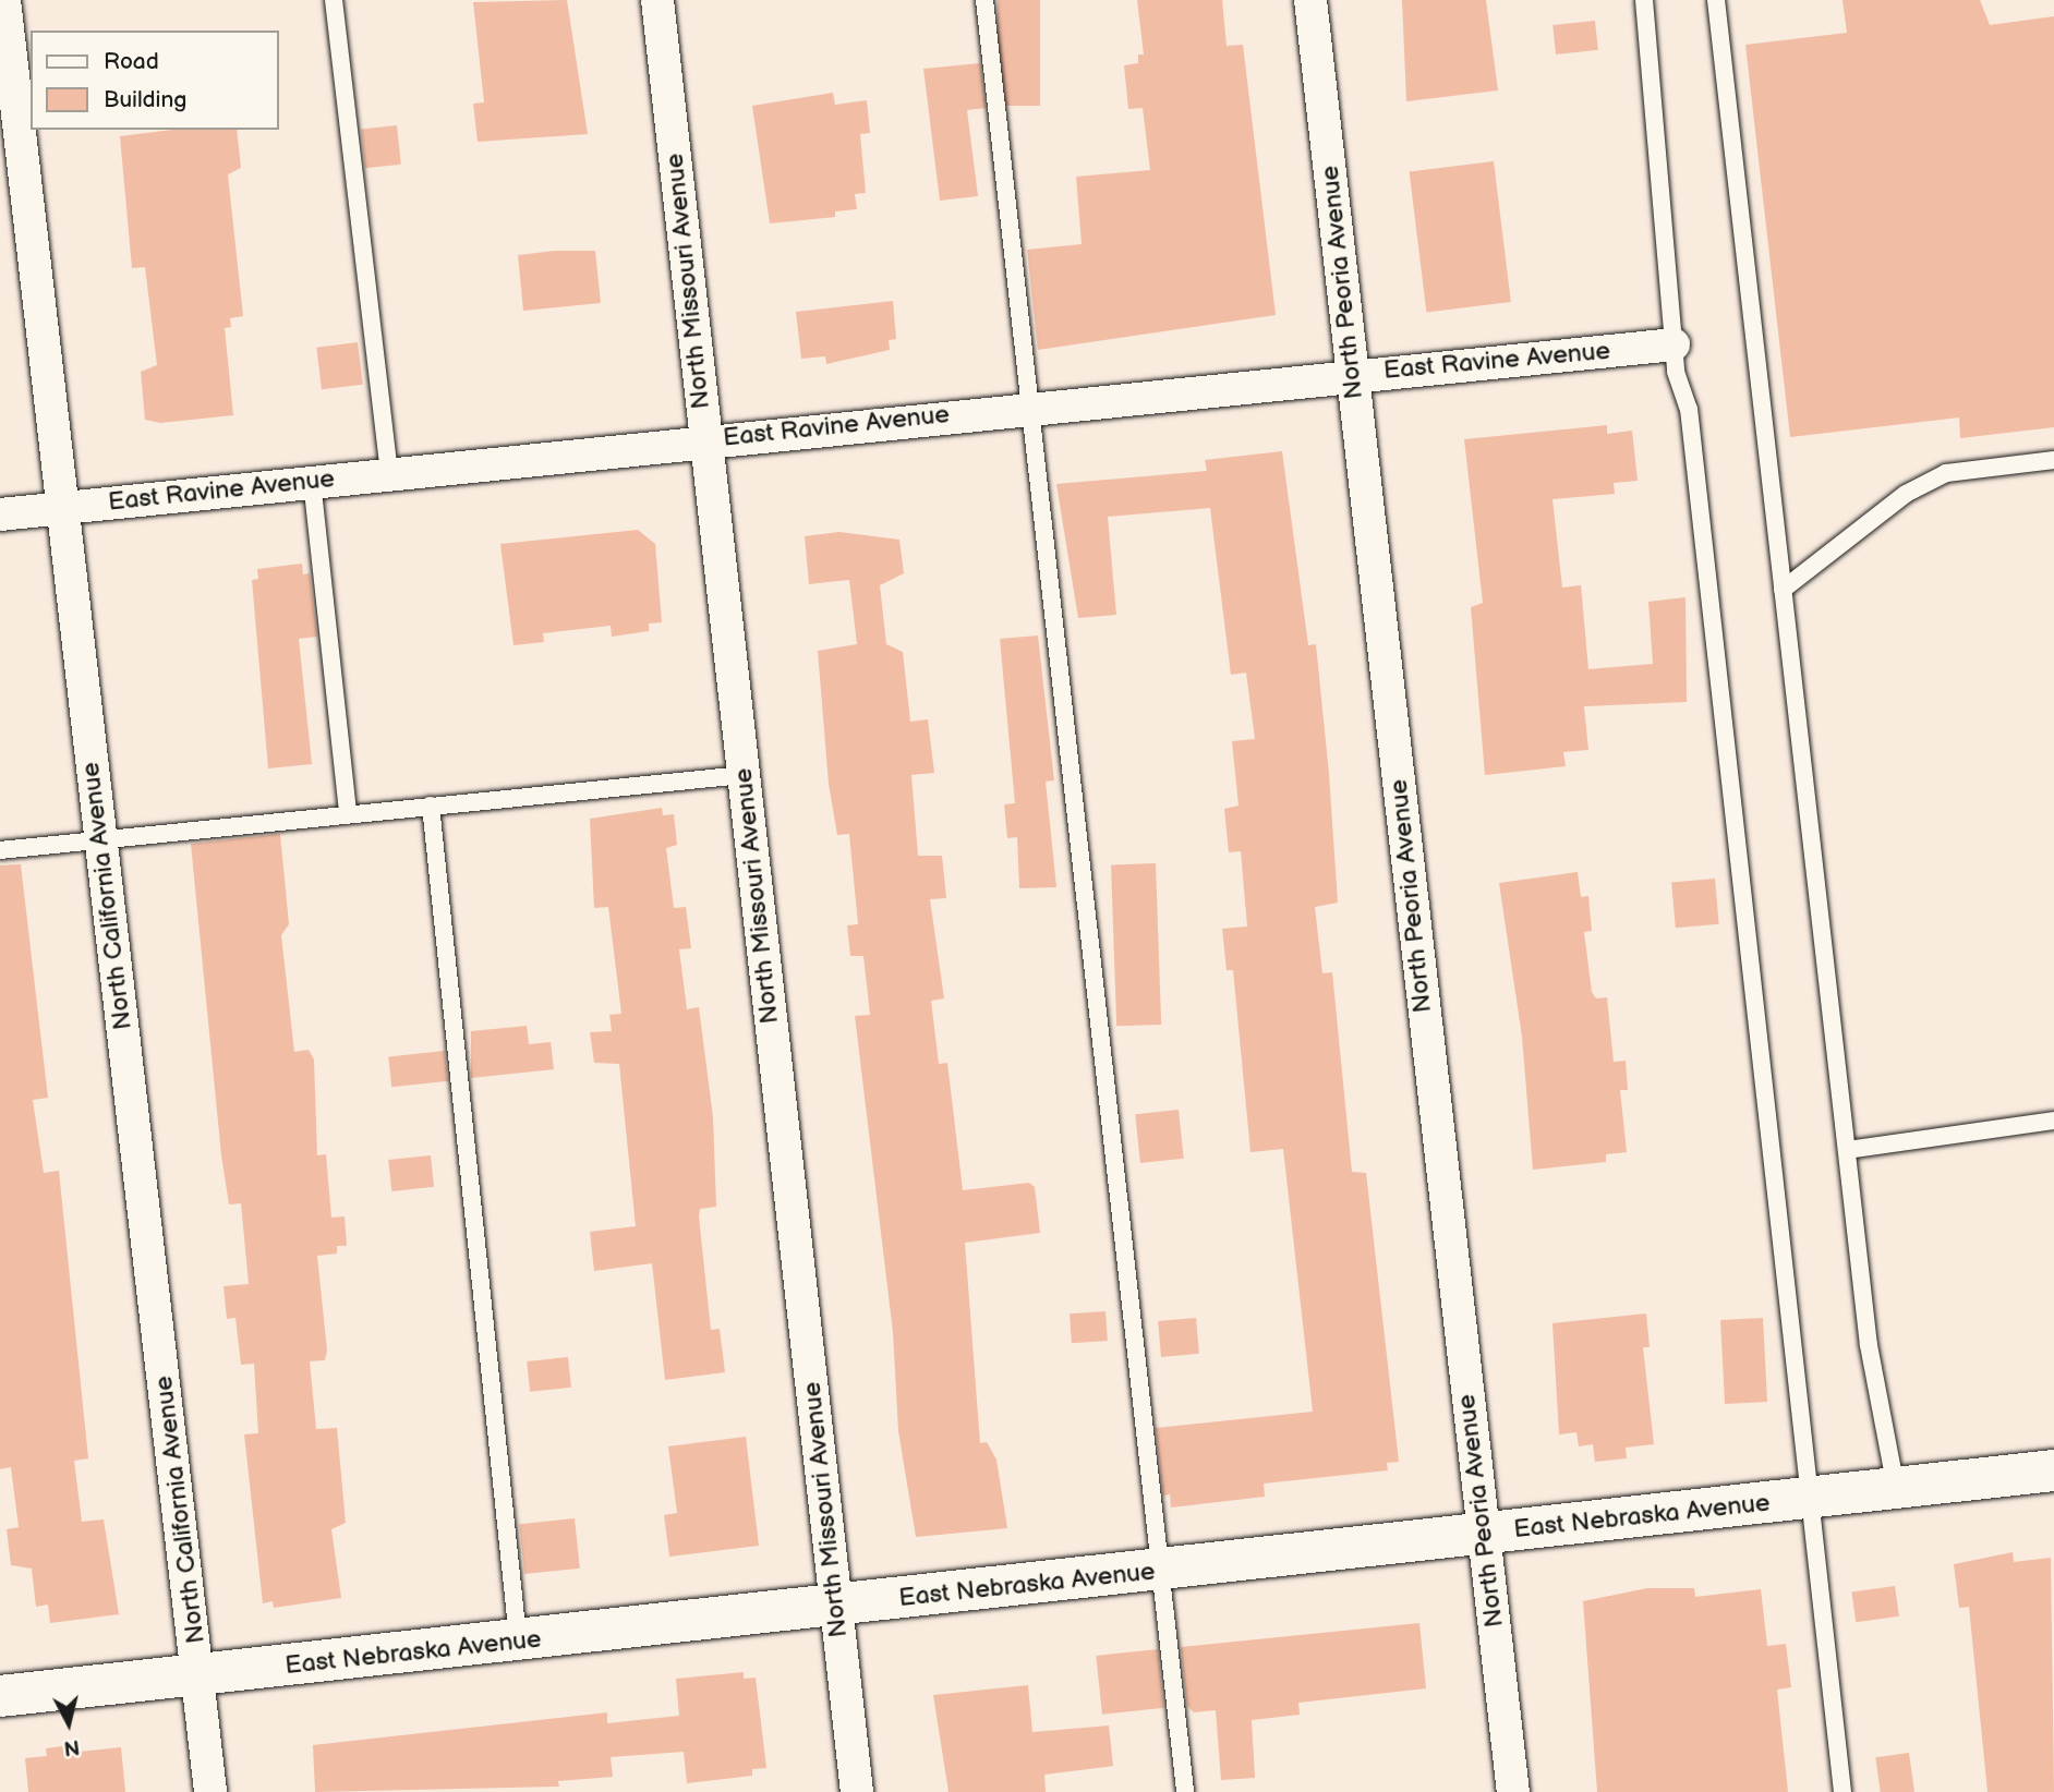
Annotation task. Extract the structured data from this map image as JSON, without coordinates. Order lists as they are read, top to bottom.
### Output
{
  "streets": {
    "street": [
      "North Missouri Avenue",
      "North Peoria Avenue",
      "East Ravine Avenue",
      "North California Avenue",
      "East Nebraska Avenue"
    ]
  },
  "crossings": [
    ["North Missouri Avenue", "East Ravine Avenue"],
    ["North Missouri Avenue", "East Nebraska Avenue"],
    ["North Peoria Avenue", "East Ravine Avenue"],
    ["North Peoria Avenue", "East Nebraska Avenue"],
    ["East Ravine Avenue", "North California Avenue"],
    ["North California Avenue", "East Nebraska Avenue"]
  ],
  "legend": ["Road", "Building"],
  "north": "bottom"
}
